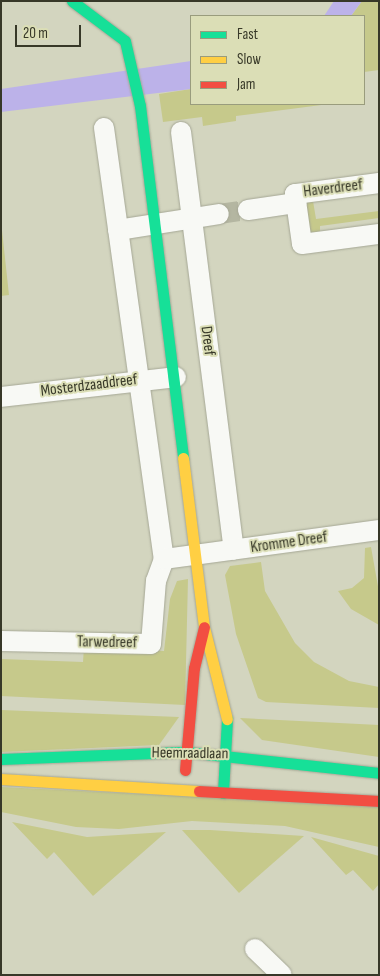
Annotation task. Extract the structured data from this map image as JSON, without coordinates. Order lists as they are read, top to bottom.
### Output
{
  "streets": {
    "street": [
      "Haverdreef",
      "Dreef",
      "Mosterdzaaddreef",
      "Kromme Dreef",
      "Tarwedreef",
      "Heemraadlaan"
    ]
  },
  "crossings": [
    ["Dreef", "Kromme Dreef"]
  ],
  "legend": ["Fast", "Slow", "Jam"],
  "scale_bar": "20 m"
}
